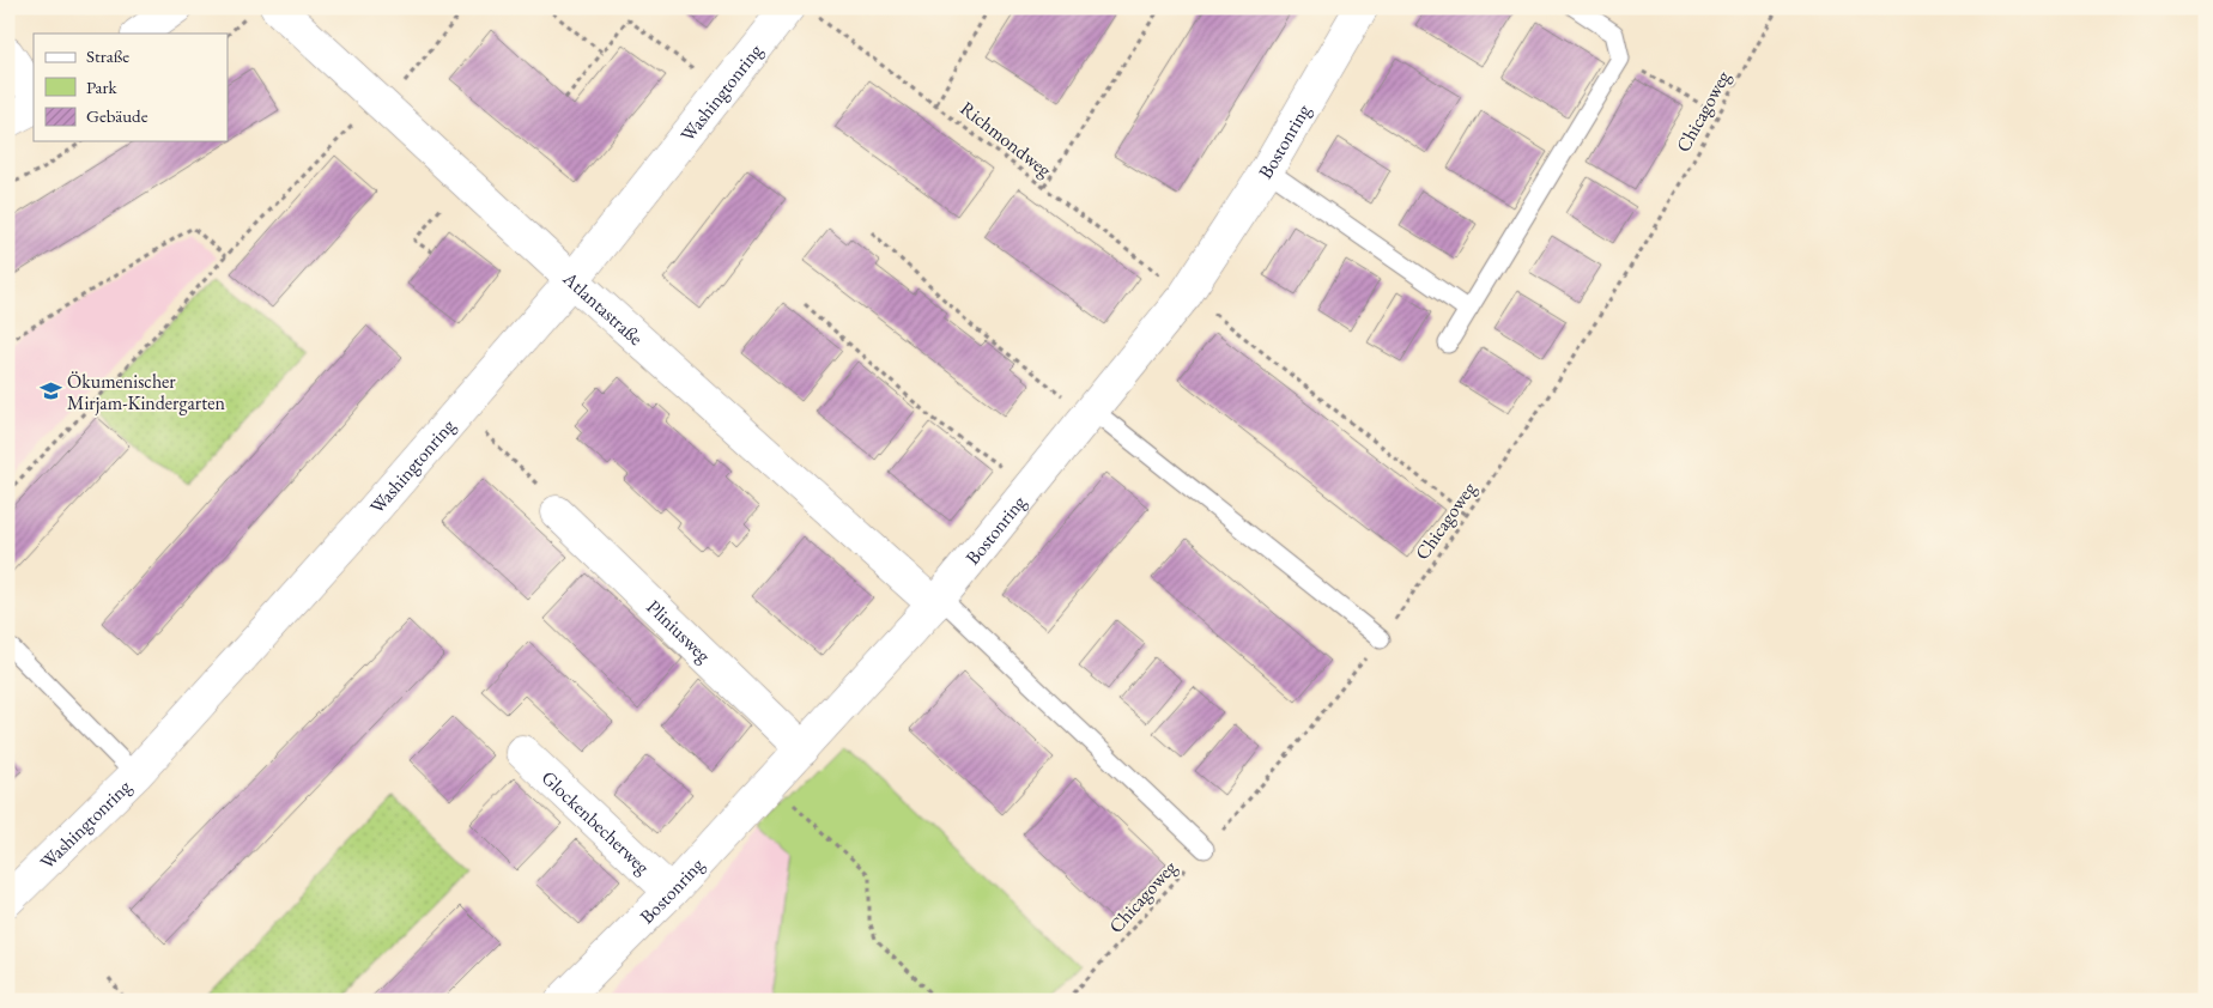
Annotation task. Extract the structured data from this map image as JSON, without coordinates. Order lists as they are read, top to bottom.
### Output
{
  "streets": {
    "street": [
      "Washingtonring",
      "Bostonring",
      "Atlantastraße",
      "Pliniusweg",
      "Glockenbecherweg"
    ],
    "path": ["Chicagoweg", "Richmondweg"]
  },
  "crossings": [
    ["Washingtonring", "Richmondweg"],
    ["Washingtonring", "Atlantastraße"],
    ["Chicagoweg", "Richmondweg"],
    ["Richmondweg", "Bostonring"],
    ["Bostonring", "Atlantastraße"],
    ["Bostonring", "Pliniusweg"],
    ["Bostonring", "Glockenbecherweg"]
  ],
  "places": {
    "school or university": ["Ökumenischer Mirjam-Kindergarten"]
  },
  "legend": ["Straße", "Park", "Gebäude"]
}
